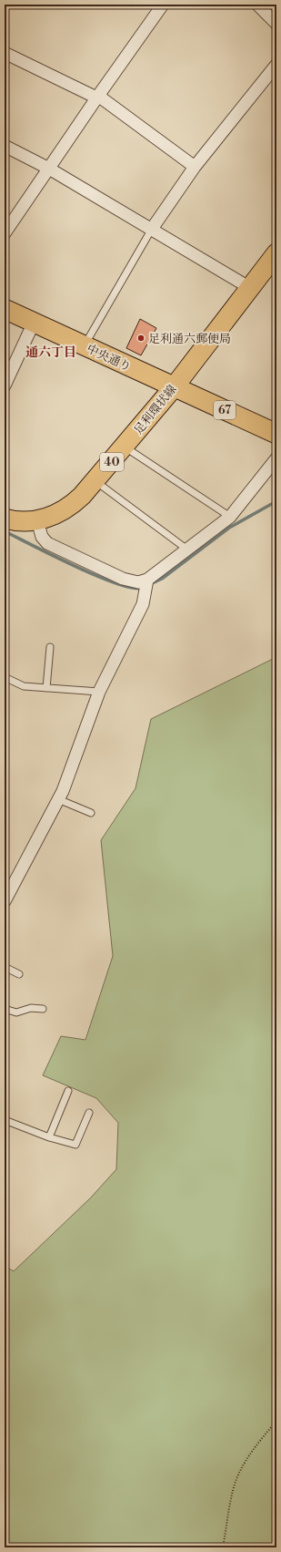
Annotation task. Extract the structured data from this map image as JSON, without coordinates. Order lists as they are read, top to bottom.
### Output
{
  "streets": {
    "main road": [
      "中央通り",
      "足利環状線",
      "67",
      "40"
    ]
  },
  "crossings": [
    ["中央通り", "足利環状線"],
    ["中央通り", "67"],
    ["足利環状線", "67"]
  ],
  "districts": ["通六丁目"],
  "places": ["足利通六郵便局"]
}
